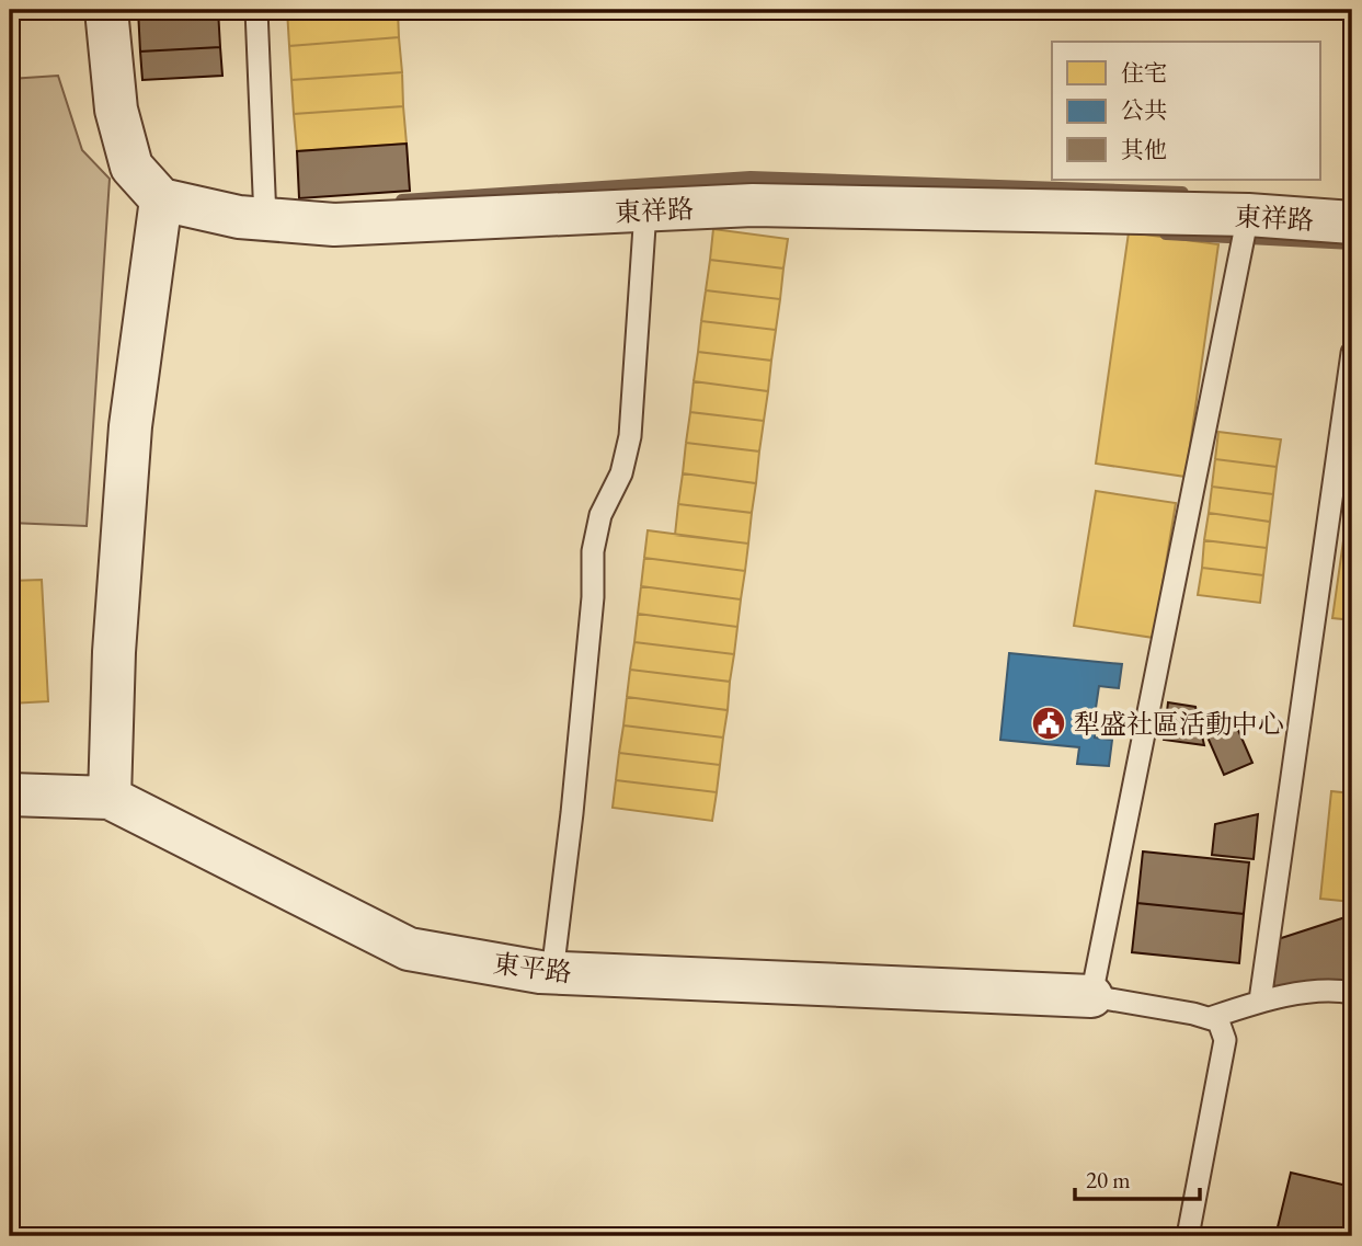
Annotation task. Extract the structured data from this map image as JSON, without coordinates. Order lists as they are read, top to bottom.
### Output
{
  "streets": {
    "street": ["東祥路", "東平路"]
  },
  "places": {
    "public building": ["犁盛社區活動中心"]
  },
  "legend": ["住宅", "公共", "其他"],
  "scale_bar": "20 m"
}
